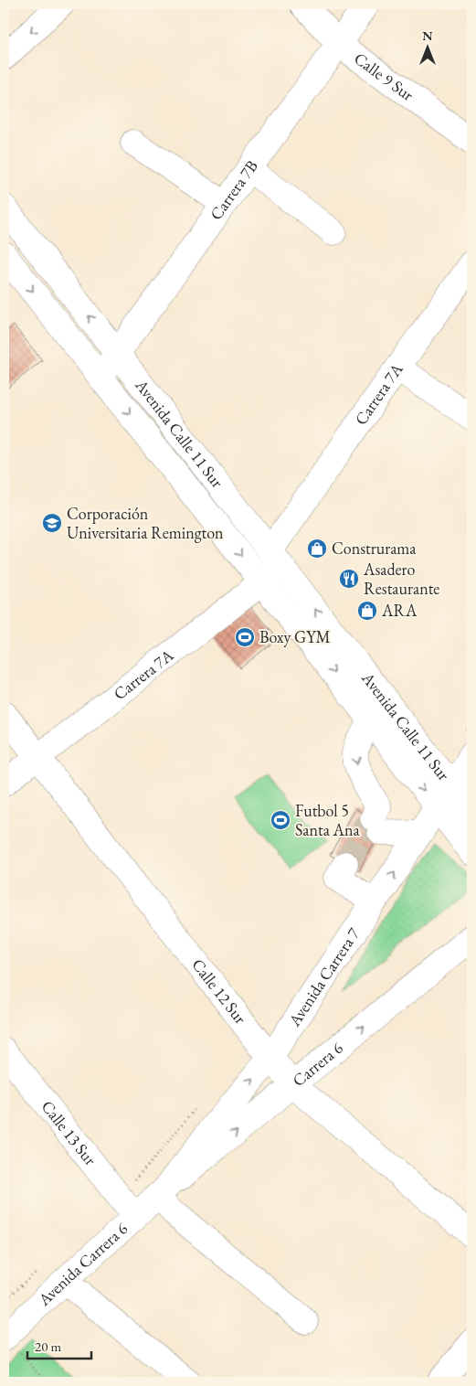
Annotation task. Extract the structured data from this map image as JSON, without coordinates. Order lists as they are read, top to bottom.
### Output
{
  "streets": {
    "street": [
      "Calle 9 Sur",
      "Carrera 7B",
      "Carrera 7A",
      "Avenida Calle 11 Sur",
      "Avenida Carrera 7",
      "Calle 12 Sur",
      "Carrera 6",
      "Calle 13 Sur",
      "Avenida Carrera 6"
    ]
  },
  "crossings": [
    ["Calle 9 Sur", "Carrera 7B"],
    ["Carrera 7B", "Avenida Calle 11 Sur"],
    ["Carrera 7A", "Avenida Calle 11 Sur"],
    ["Carrera 7A", "Calle 12 Sur"],
    ["Avenida Calle 11 Sur", "Avenida Carrera 7"],
    ["Avenida Carrera 7", "Calle 12 Sur"],
    ["Avenida Carrera 7", "Carrera 6"],
    ["Avenida Carrera 7", "Avenida Carrera 6"],
    ["Calle 12 Sur", "Carrera 6"],
    ["Carrera 6", "Avenida Carrera 6"],
    ["Calle 13 Sur", "Avenida Carrera 6"]
  ],
  "one_way": ["Avenida Carrera 7", "Carrera 6"],
  "places": {
    "school or university": ["Corporación Universitaria Remington"],
    "shop": ["Construrama", "ARA"],
    "restaurant": ["Asadero Restaurante"],
    "sports": ["Boxy GYM", "Futbol 5 Santa Ana"]
  },
  "scale_bar": "20 m",
  "north": "top"
}
